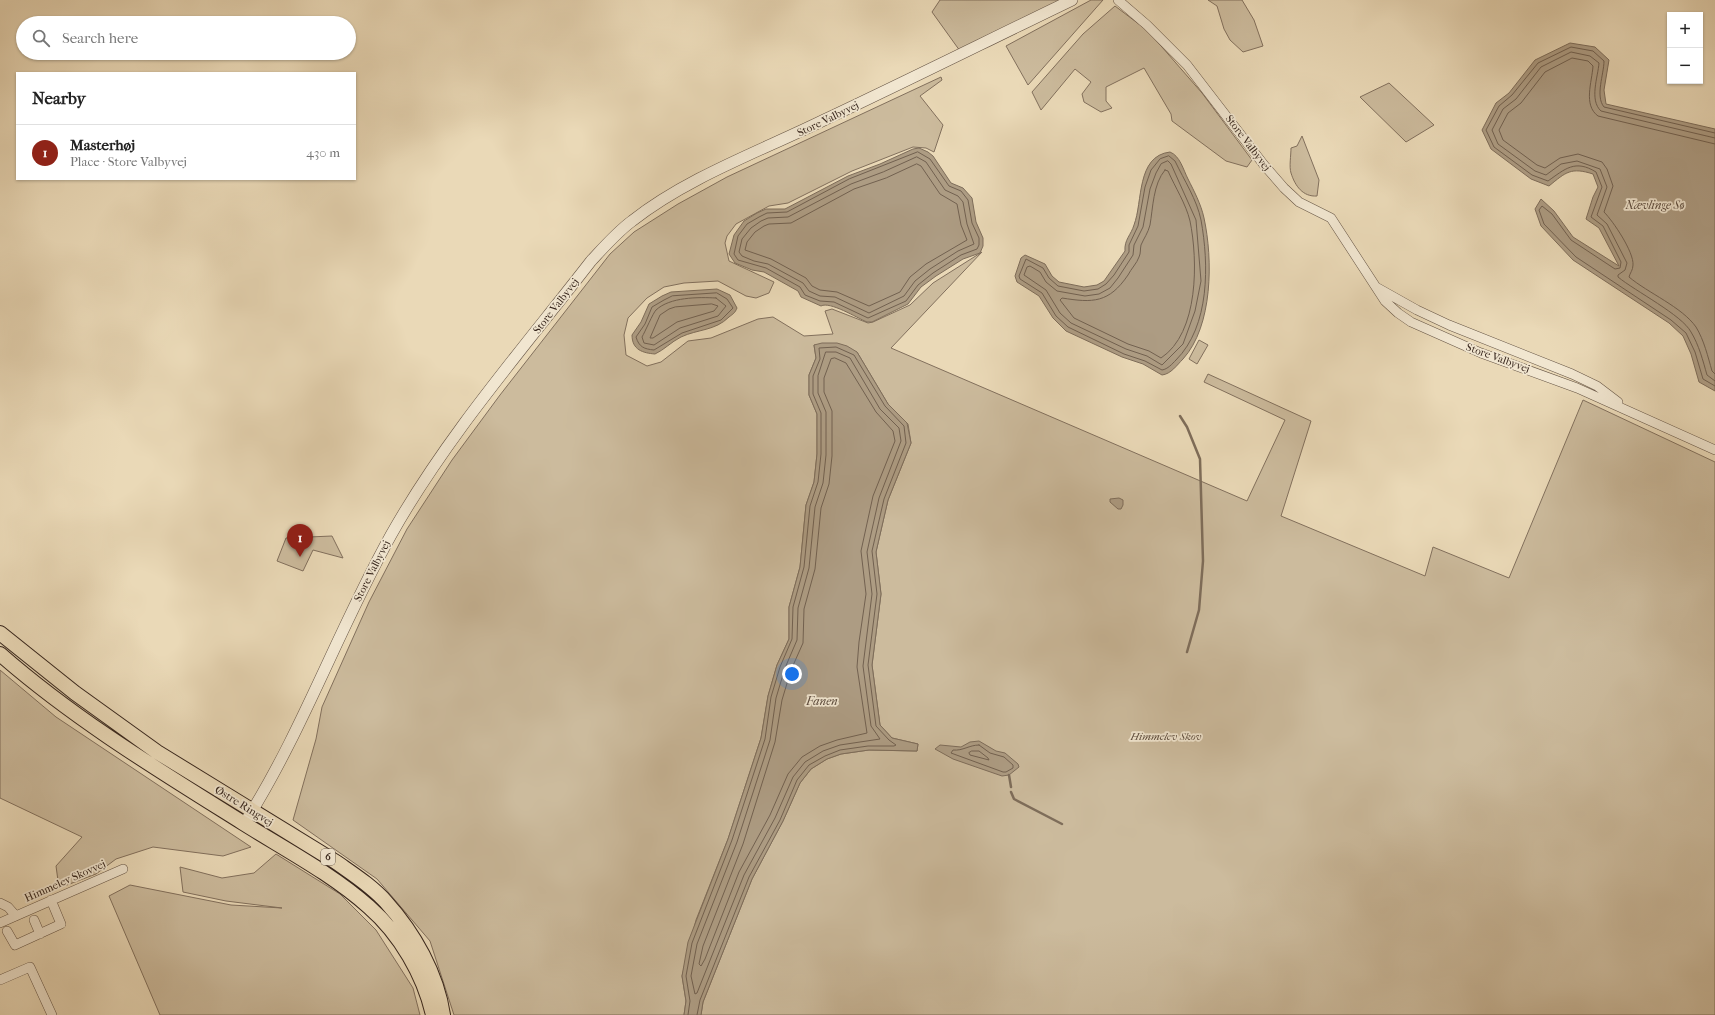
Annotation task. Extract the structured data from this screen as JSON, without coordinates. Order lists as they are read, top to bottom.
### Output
{
  "streets": {
    "main road": ["Østre Ringvej", "6"],
    "street": ["Store Valbyvej", "Himmelev Skovvej"]
  },
  "crossings": [
    ["Store Valbyvej", "Østre Ringvej"]
  ],
  "water": ["Nævlinge Sø", "Fanen"],
  "parks": ["Himmelev Skov"],
  "page": {
    "map_buttons": ["+", "−"],
    "search": "Search here",
    "heading": "Nearby",
    "list": [
      {
        "mark": "1",
        "name": "Masterhøj",
        "note": "Place · Store Valbyvej",
        "value": "430 m"
      }
    ],
    "pins": "1"
  }
}
